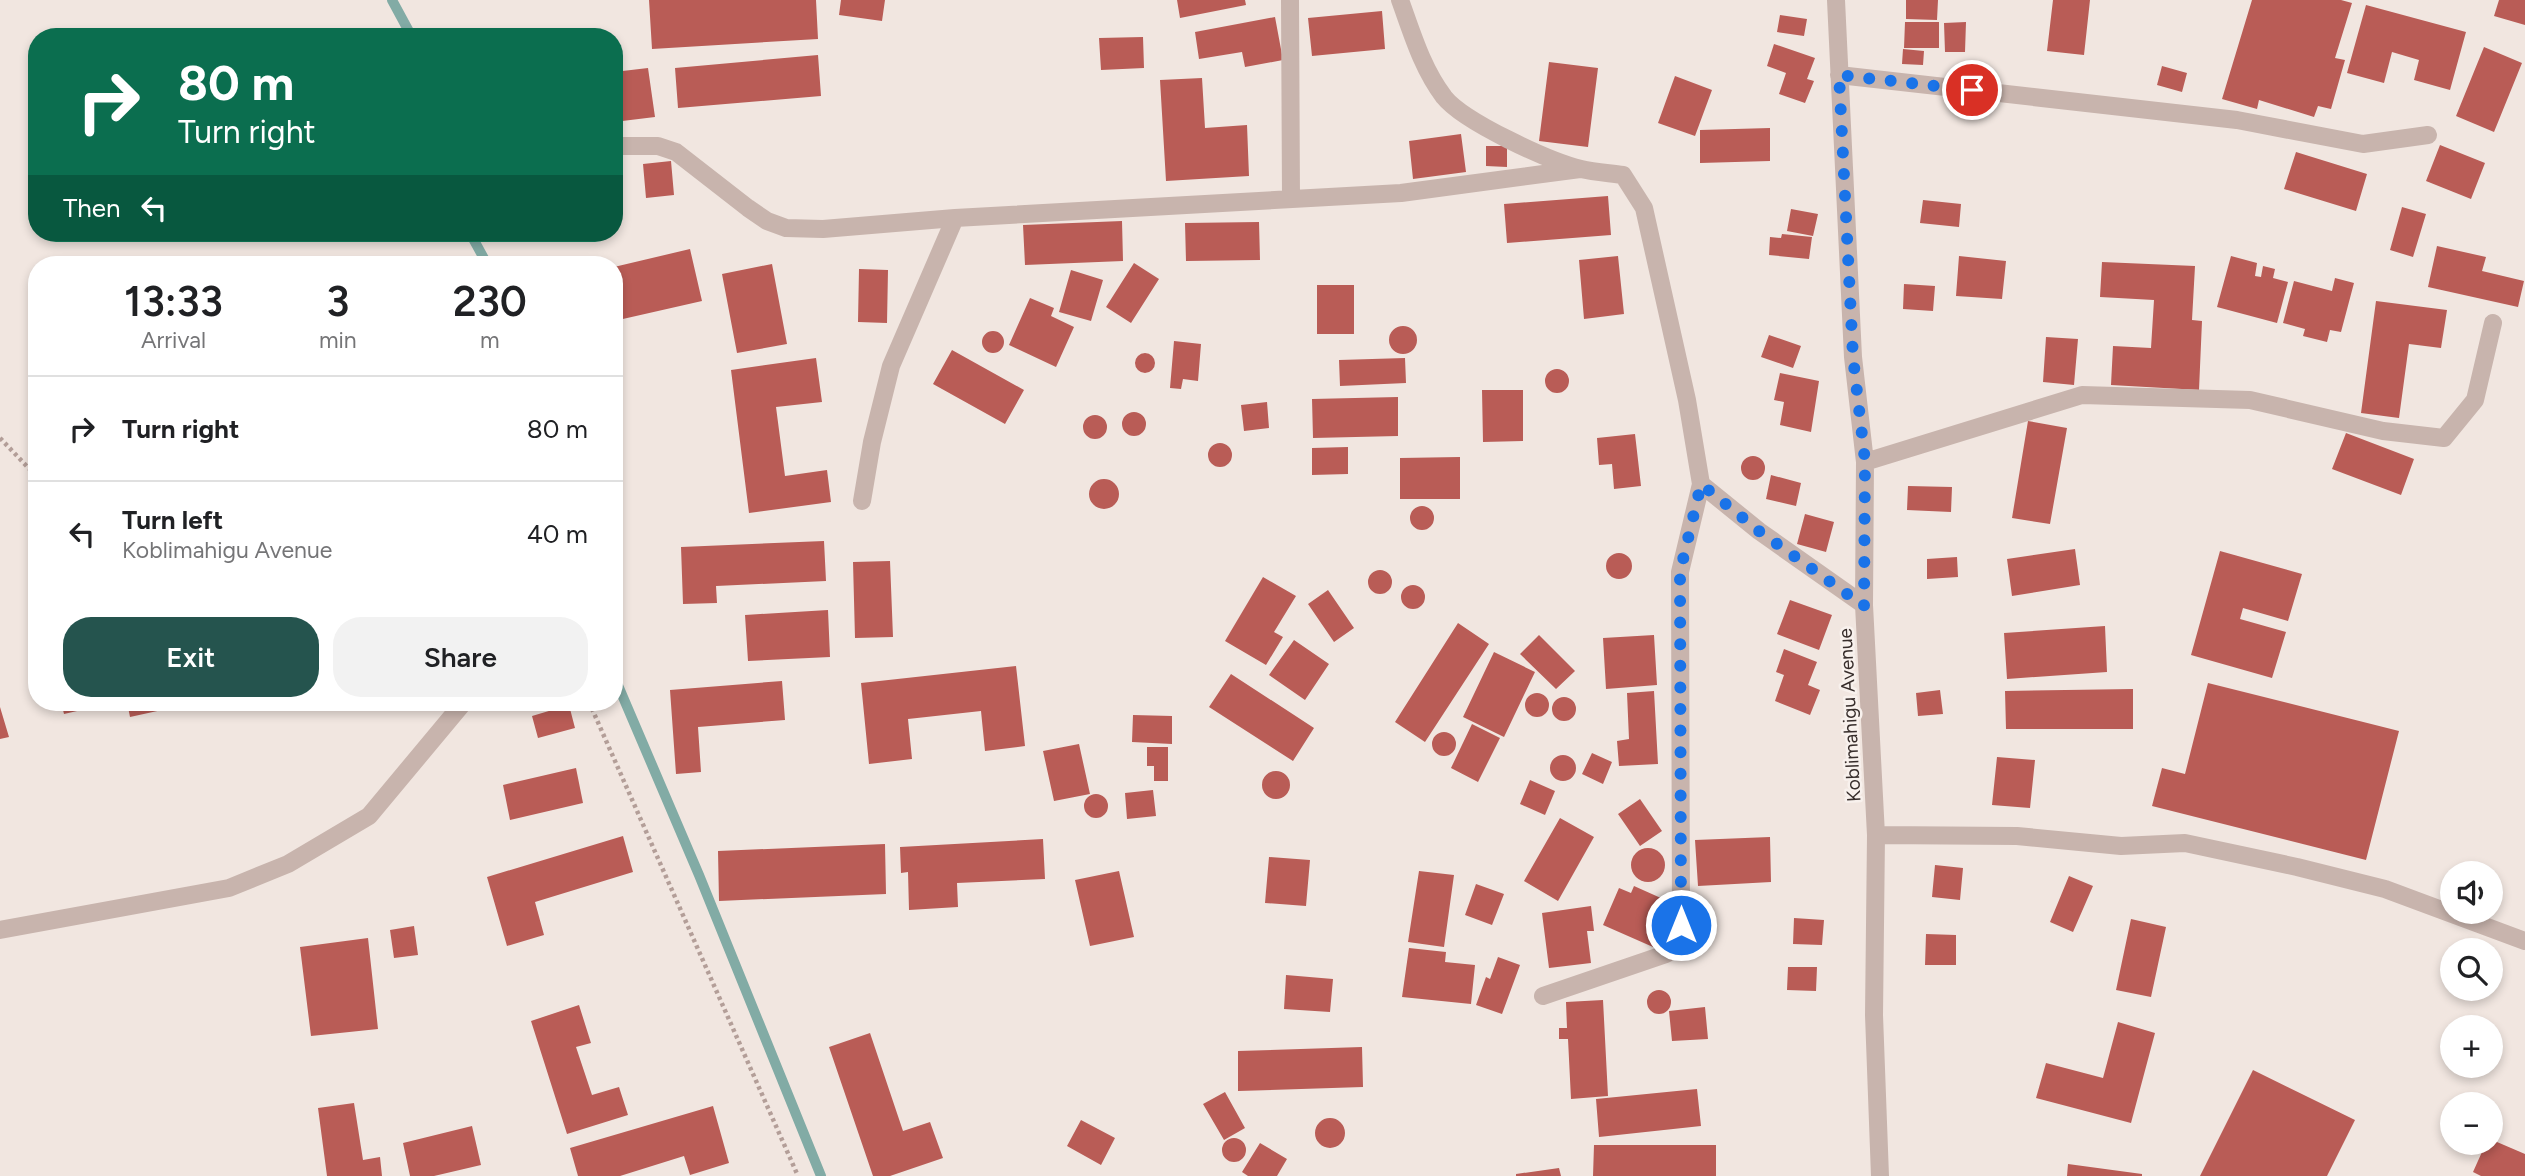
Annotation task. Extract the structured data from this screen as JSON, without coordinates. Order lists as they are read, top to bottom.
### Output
{
  "streets": {
    "street": ["Koblimahigu Avenue"]
  },
  "page": {
    "turn": ["80 m", "Turn right"],
    "then": "Then",
    "eta": [
      "13:33",
      "Arrival",
      "3",
      "min",
      "230",
      "m"
    ],
    "list": [
      {
        "name": "Turn right",
        "value": "80 m"
      },
      {
        "name": "Turn left",
        "note": "Koblimahigu Avenue",
        "value": "40 m"
      }
    ],
    "buttons": ["Exit", "Share"],
    "map_buttons": ["+", "−"]
  }
}
